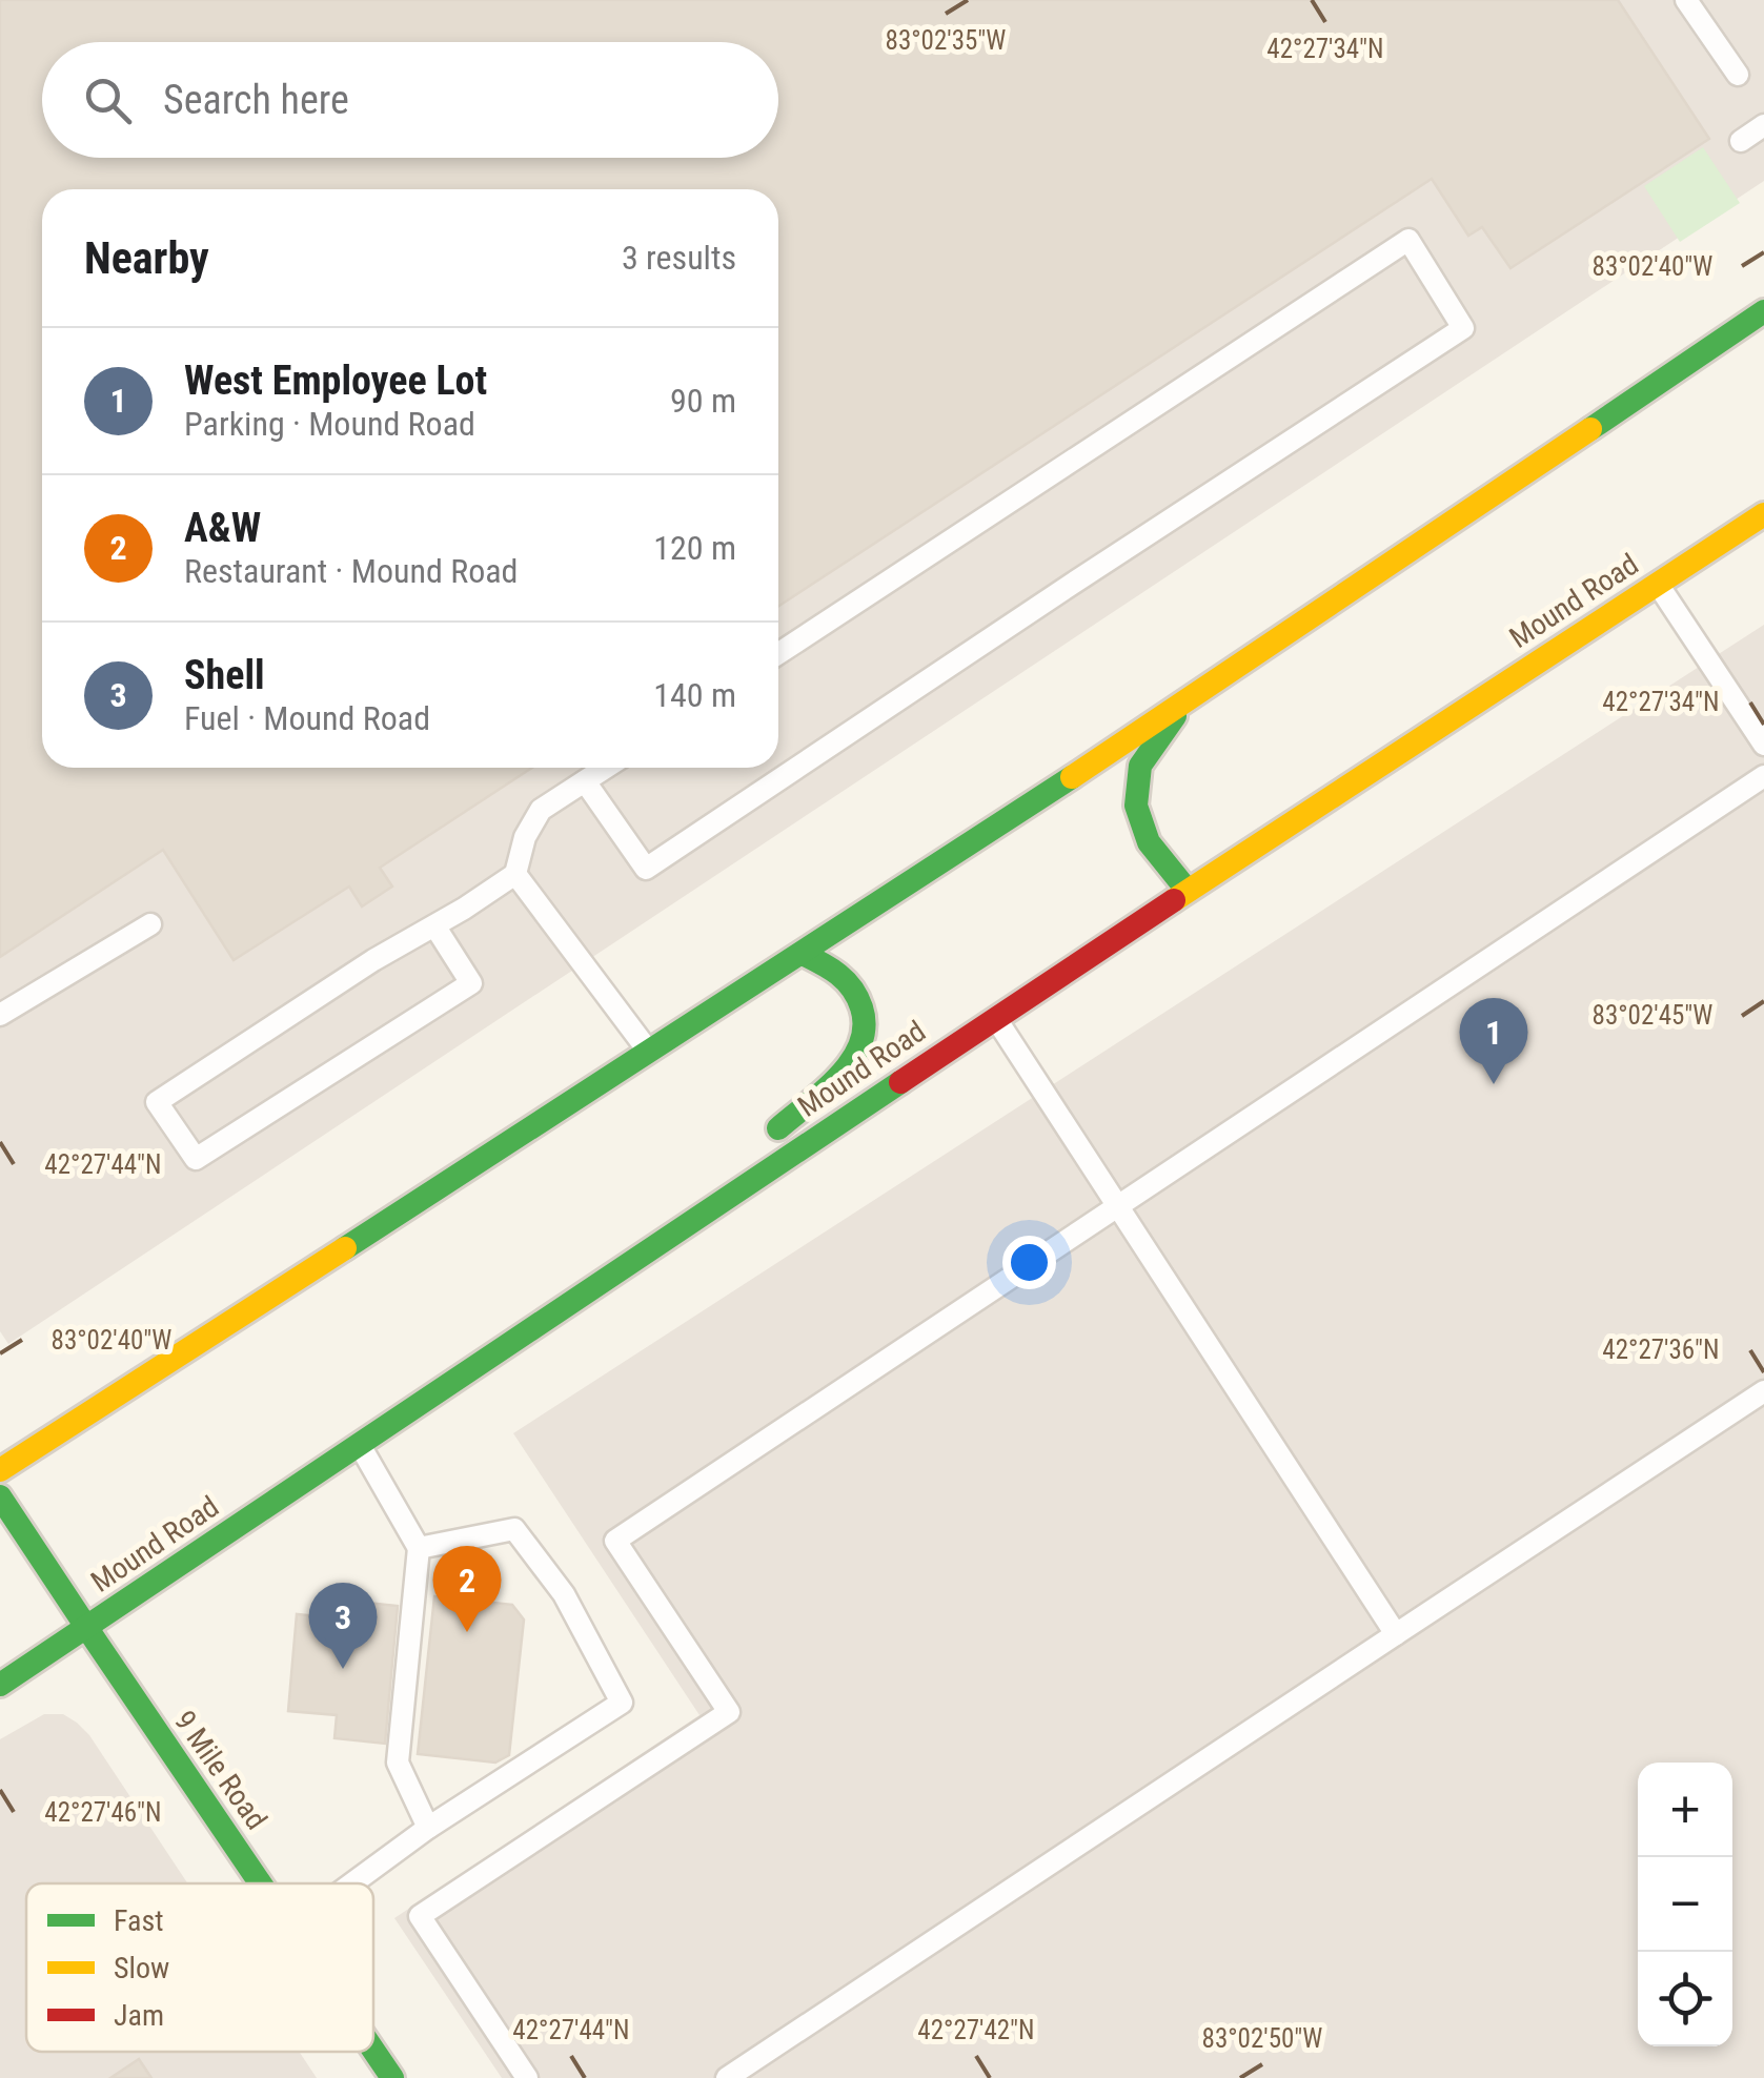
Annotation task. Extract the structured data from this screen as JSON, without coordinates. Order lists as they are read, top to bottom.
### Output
{
  "streets": {
    "main road": ["Mound Road", "9 Mile Road"]
  },
  "crossings": [
    ["Mound Road", "9 Mile Road"]
  ],
  "legend": ["Fast", "Slow", "Jam"],
  "page": {
    "search": "Search here",
    "heading": ["Nearby", "3 results"],
    "list": [
      {
        "mark": "1",
        "name": "West Employee Lot",
        "note": "Parking · Mound Road",
        "value": "90 m"
      },
      {
        "mark": "2",
        "name": "A&W",
        "note": "Restaurant · Mound Road",
        "value": "120 m"
      },
      {
        "mark": "3",
        "name": "Shell",
        "note": "Fuel · Mound Road",
        "value": "140 m"
      }
    ],
    "pins": ["1", "2", "3"],
    "map_buttons": ["+", "−"]
  },
  "coordinates": [
    "83°02'35\"W",
    "42°27'34\"N",
    "83°02'40\"W",
    "83°02'45\"W",
    "42°27'44\"N",
    "42°27'36\"N",
    "42°27'46\"N",
    "42°27'42\"N",
    "83°02'50\"W"
  ]
}
